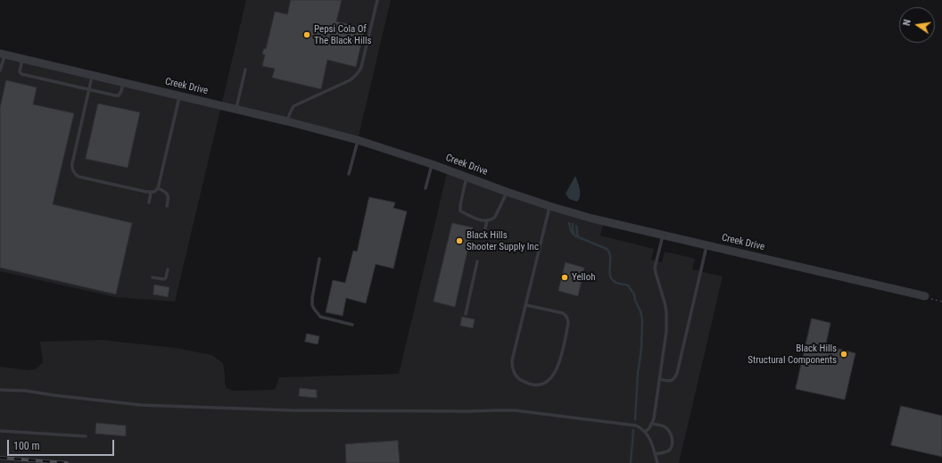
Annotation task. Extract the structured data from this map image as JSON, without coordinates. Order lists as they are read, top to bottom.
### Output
{
  "streets": {
    "street": ["Creek Drive"]
  },
  "places": [
    "Pepsi Cola Of The Black Hills",
    "Black Hills Shooter Supply Inc",
    "Yelloh",
    "Black Hills Structural Components"
  ],
  "scale_bar": "100 m",
  "north": "left"
}
